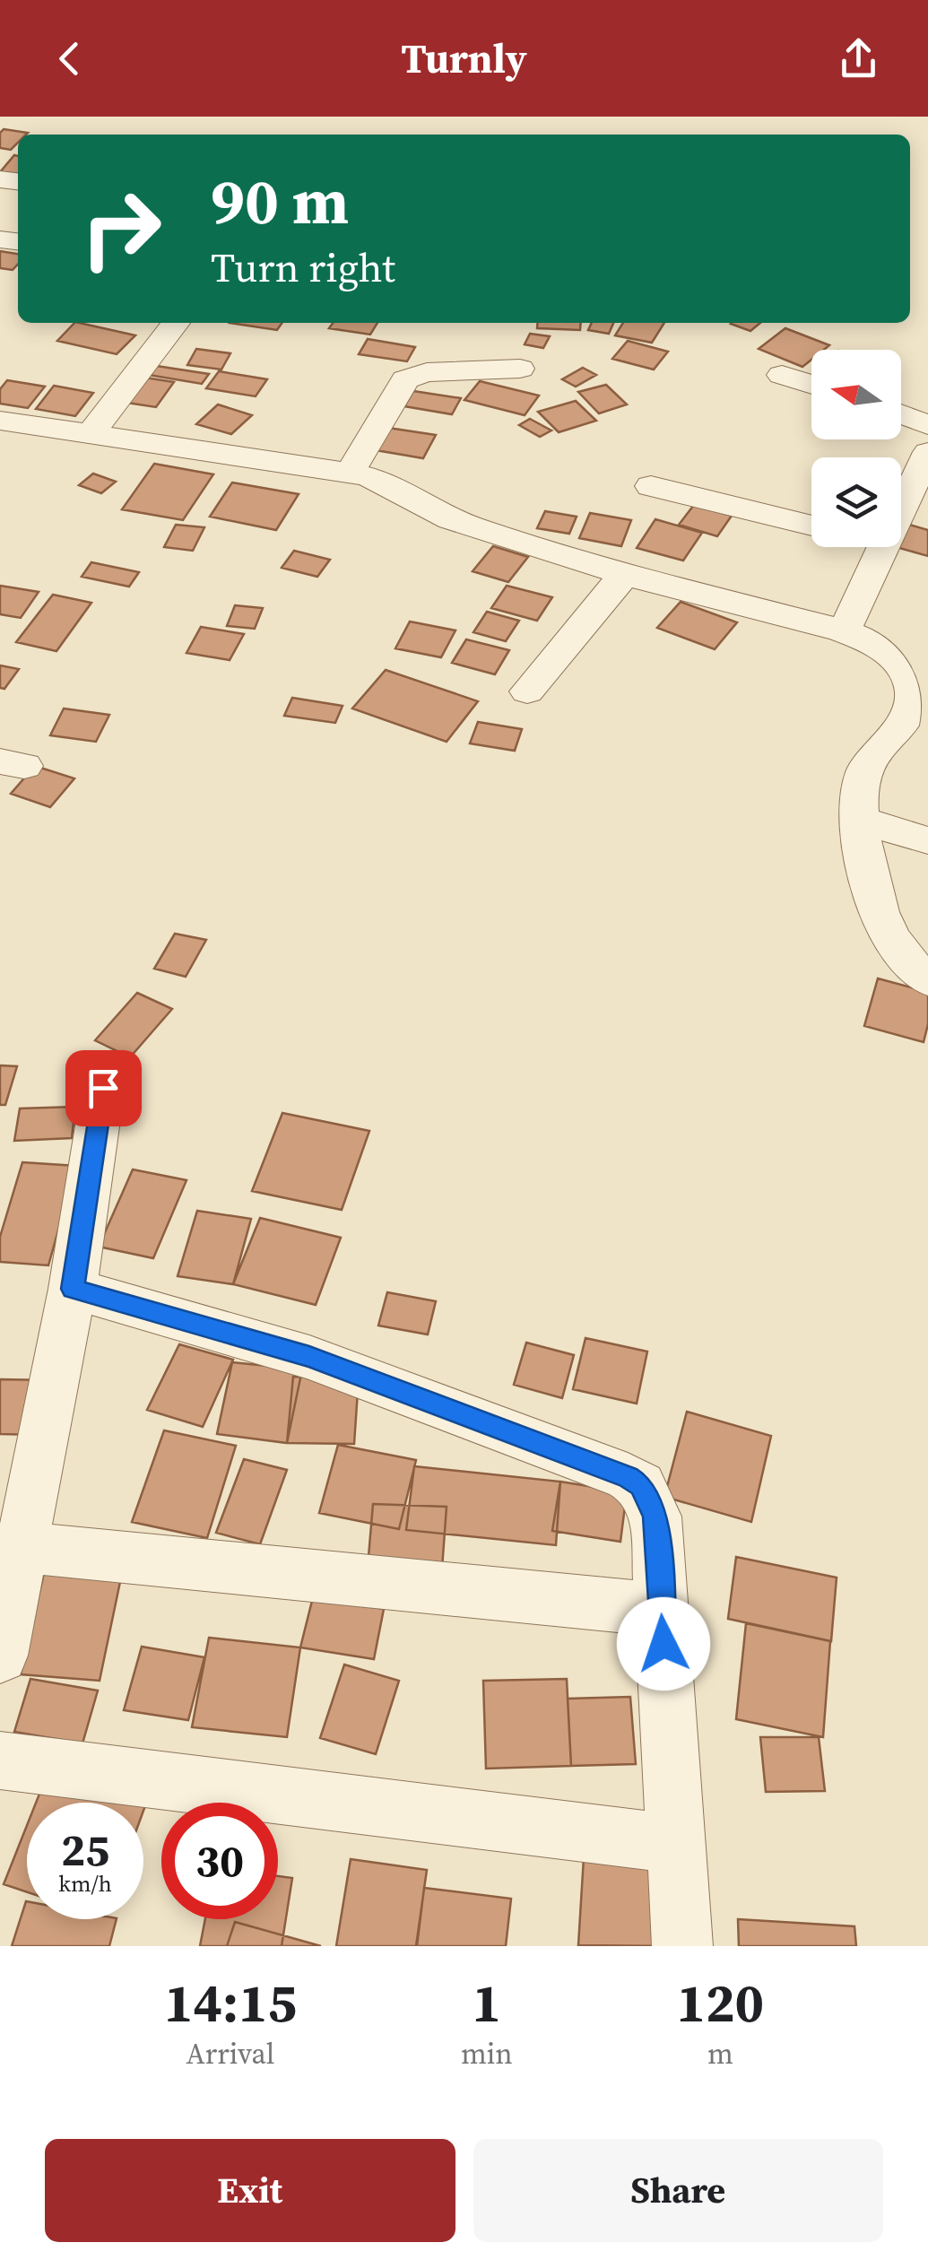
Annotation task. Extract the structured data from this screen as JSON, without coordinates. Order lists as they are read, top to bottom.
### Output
{
  "north": "left",
  "page": {
    "header": "Turnly",
    "turn": ["90 m", "Turn right"],
    "speed": "25 km/h",
    "limit": "30",
    "eta": [
      "14:15",
      "Arrival",
      "1",
      "min",
      "120",
      "m"
    ],
    "buttons": ["Exit", "Share"]
  }
}
